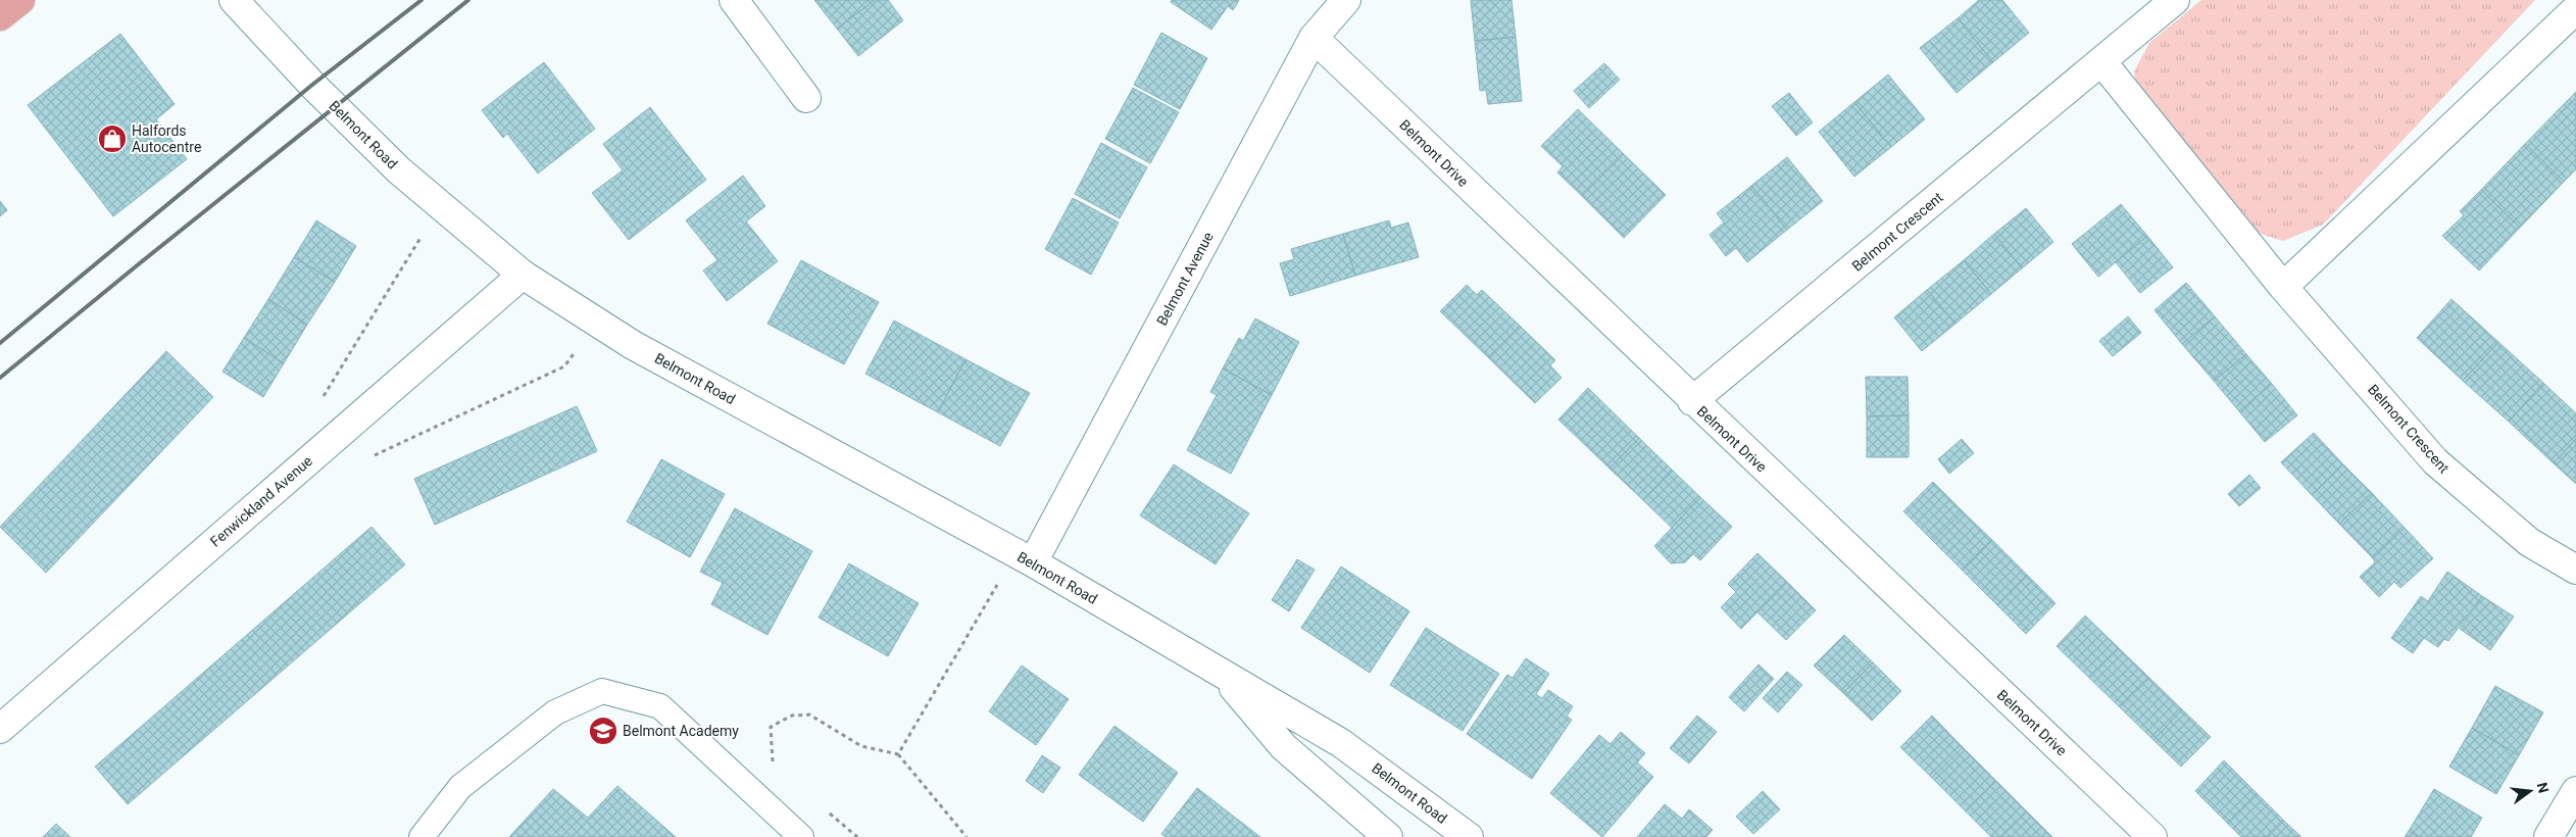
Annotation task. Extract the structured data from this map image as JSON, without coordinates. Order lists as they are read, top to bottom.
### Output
{
  "streets": {
    "street": [
      "Belmont Road",
      "Belmont Drive",
      "Belmont Crescent",
      "Belmont Avenue",
      "Fenwickland Avenue"
    ]
  },
  "crossings": [
    ["Belmont Road", "Belmont Avenue"],
    ["Belmont Road", "Fenwickland Avenue"],
    ["Belmont Drive", "Belmont Crescent"],
    ["Belmont Drive", "Belmont Avenue"]
  ],
  "places": {
    "shop": ["Halfords Autocentre"],
    "school or university": ["Belmont Academy"]
  },
  "north": "right"
}
